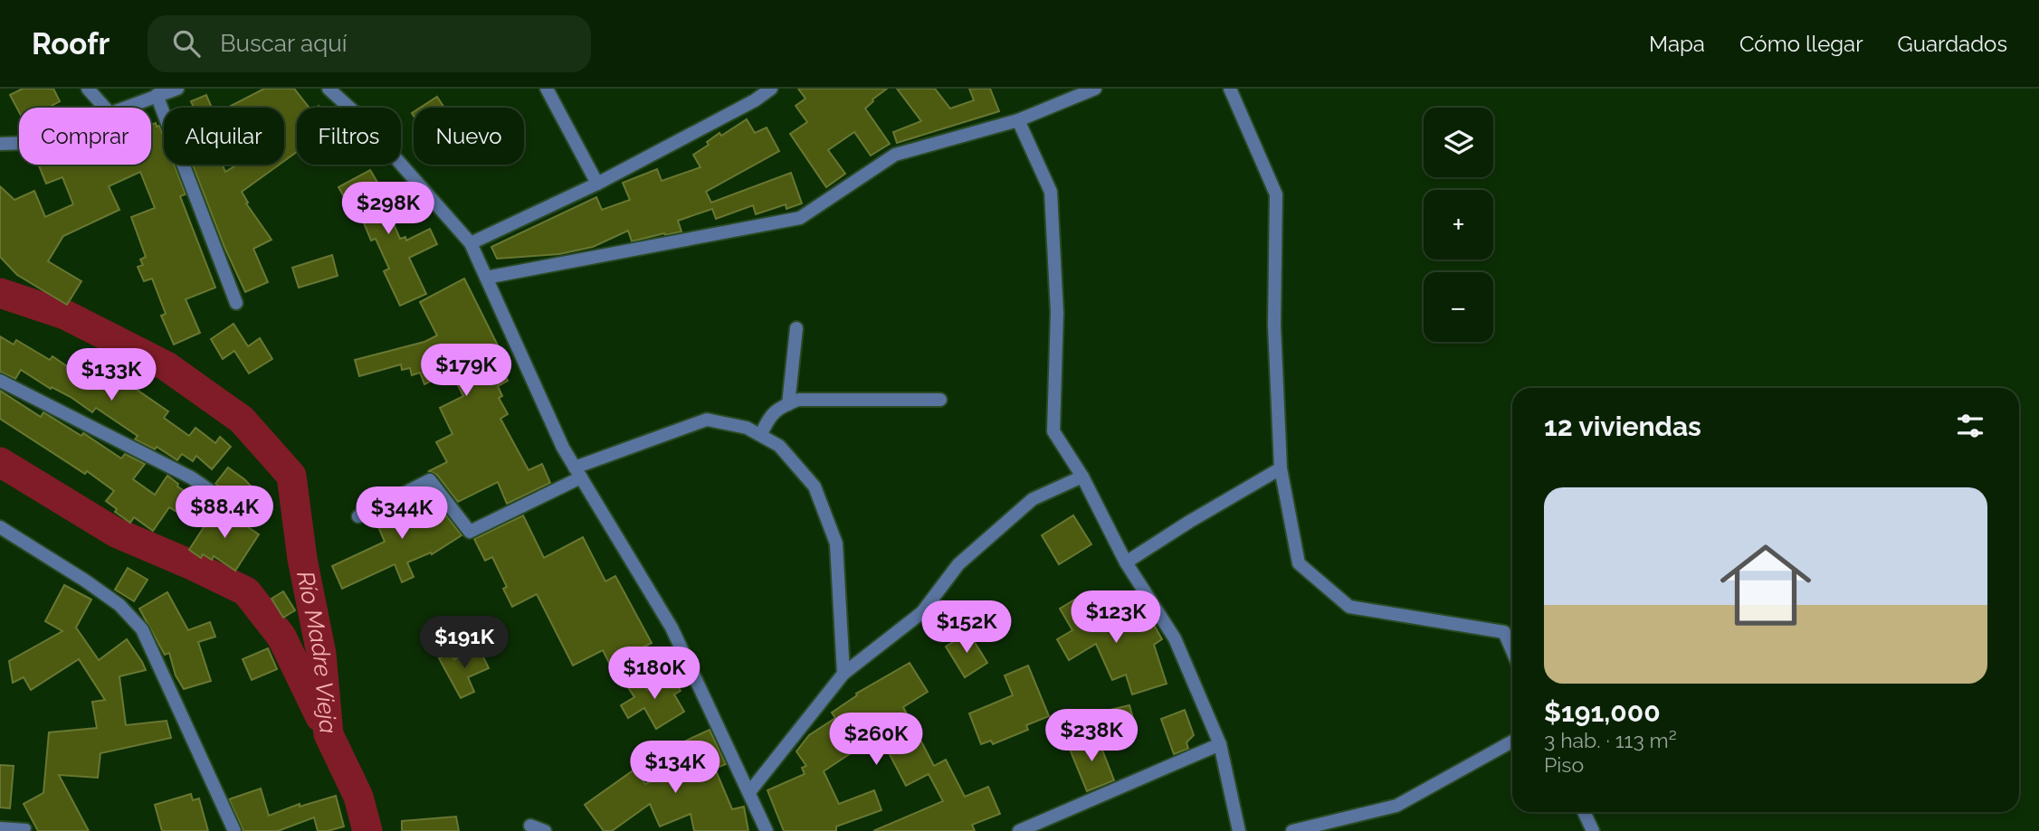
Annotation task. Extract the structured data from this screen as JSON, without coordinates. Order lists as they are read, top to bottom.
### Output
{
  "water": ["Río Madre Vieja"],
  "page": {
    "header": "Roofr",
    "search": "Buscar aquí",
    "nav": ["Mapa", "Cómo llegar", "Guardados"],
    "map_buttons": ["+", "−"],
    "chip": [
      "Comprar",
      "Alquilar",
      "Filtros",
      "Nuevo"
    ],
    "price": [
      "$298K",
      "$179K",
      "$133K",
      "$88.4K",
      "$344K",
      "$123K",
      "$152K",
      "$191K",
      "$180K",
      "$238K",
      "$260K",
      "$134K"
    ],
    "heading": "12 viviendas",
    "list": [
      {
        "name": "$191,000",
        "note": "3 hab. · 113 m² · Piso"
      }
    ]
  }
}
